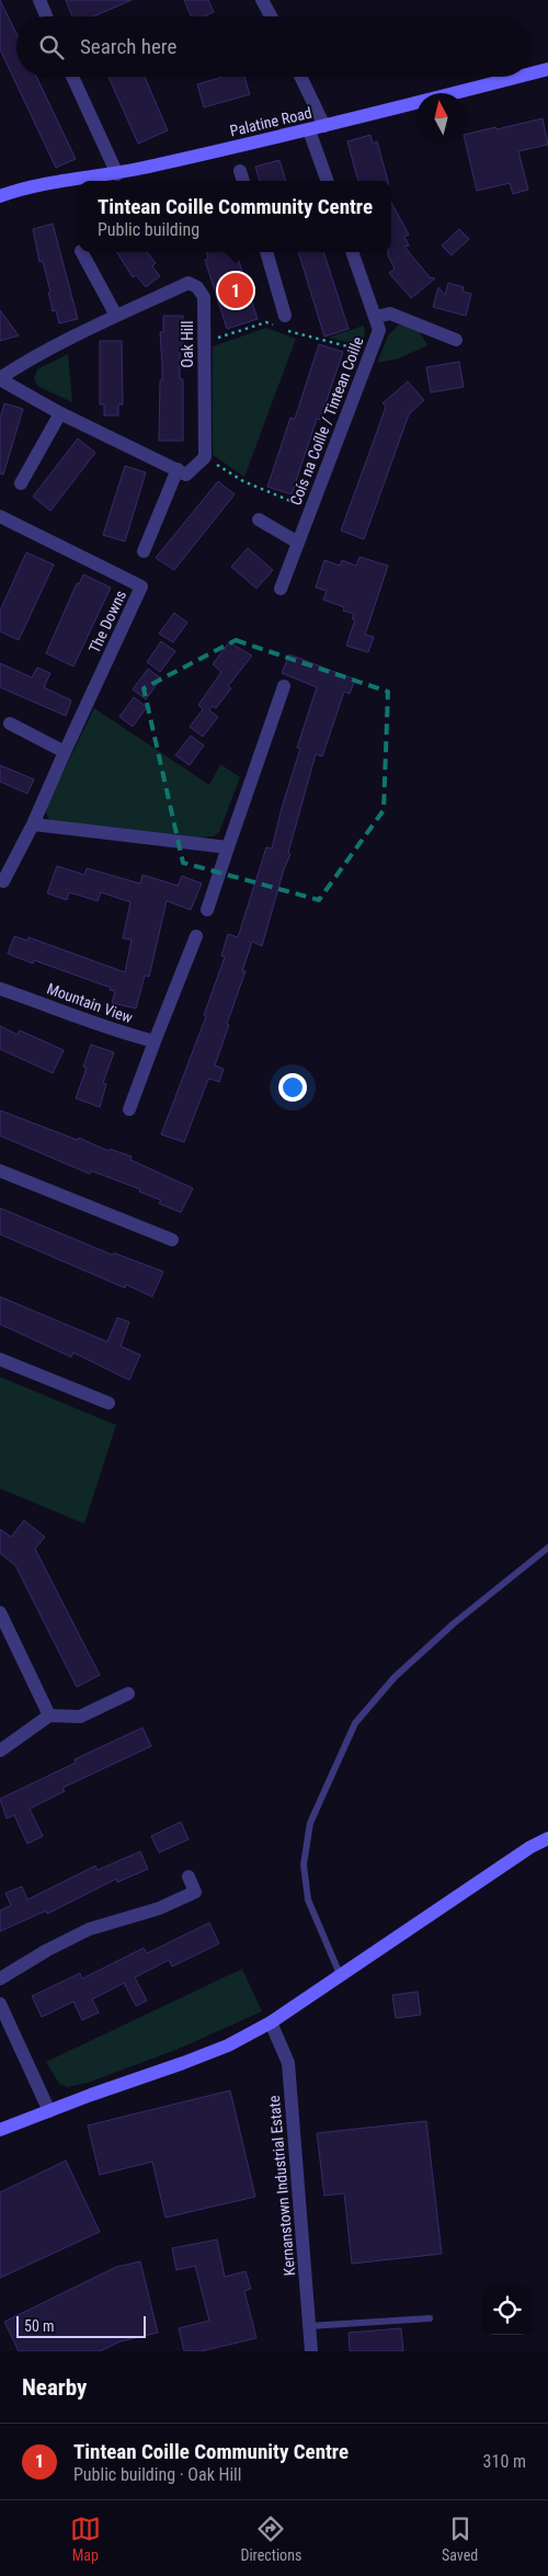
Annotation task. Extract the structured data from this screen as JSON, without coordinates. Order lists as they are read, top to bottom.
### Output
{
  "streets": {
    "main road": ["Palatine Road"],
    "street": [
      "Oak Hill",
      "Coís na Coílle / Tintean Coille",
      "The Downs",
      "Mountain View",
      "Kernanstown Industrial Estate"
    ]
  },
  "scale_bar": "50 m",
  "north": "top",
  "page": {
    "search": "Search here",
    "popup": ["Tintean Coille Community Centre", "Public building"],
    "pins": "1",
    "scale": "50 m",
    "heading": "Nearby",
    "list": [
      {
        "mark": "1",
        "name": "Tintean Coille Community Centre",
        "note": "Public building · Oak Hill",
        "value": "310 m"
      }
    ],
    "nav": ["Map", "Directions", "Saved"]
  }
}
